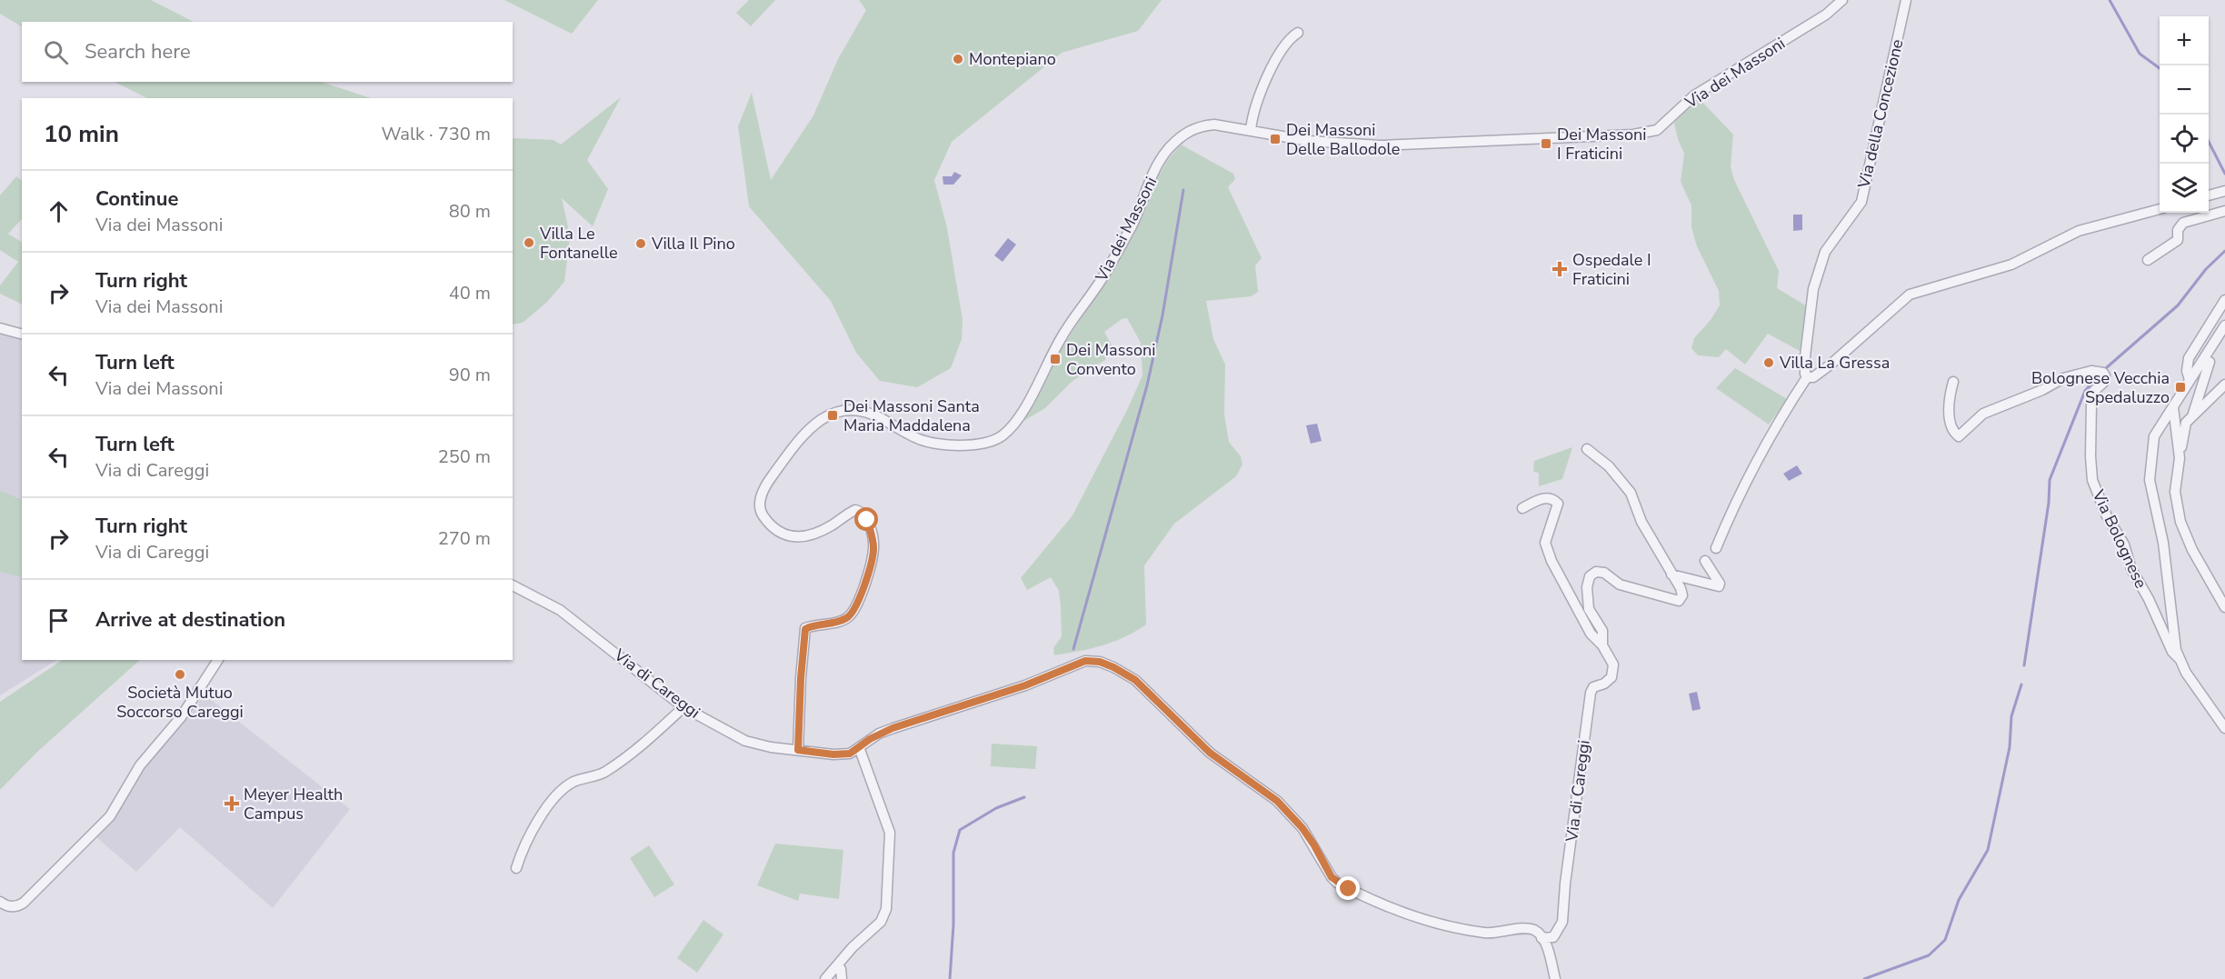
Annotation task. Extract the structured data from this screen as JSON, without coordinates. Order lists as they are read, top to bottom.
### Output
{
  "streets": {
    "street": [
      "Via dei Massoni",
      "Via della Concezione",
      "Via Bolognese",
      "Via di Careggi"
    ]
  },
  "crossings": [
    ["Via dei Massoni", "Via di Careggi"]
  ],
  "places": {
    "other": [
      "Montepiano",
      "Villa Le Fontanelle",
      "Villa Il Pino",
      "Villa La Gressa",
      "Società Mutuo Soccorso Careggi"
    ],
    "transit": [
      "Dei Massoni Delle Ballodole",
      "Dei Massoni I Fraticini",
      "Dei Massoni Convento",
      "Bolognese Vecchia Spedaluzzo",
      "Dei Massoni Santa Maria Maddalena"
    ],
    "health": ["Ospedale I Fraticini", "Meyer Health Campus"]
  },
  "page": {
    "map_buttons": ["+", "−"],
    "search": "Search here",
    "heading": ["10 min", "Walk · 730 m"],
    "list": [
      ["Continue", "Via dei Massoni", "80 m"],
      ["Turn right", "Via dei Massoni", "40 m"],
      ["Turn left", "Via dei Massoni", "90 m"],
      ["Turn left", "Via di Careggi", "250 m"],
      ["Turn right", "Via di Careggi", "270 m"],
      "Arrive at destination"
    ]
  }
}
